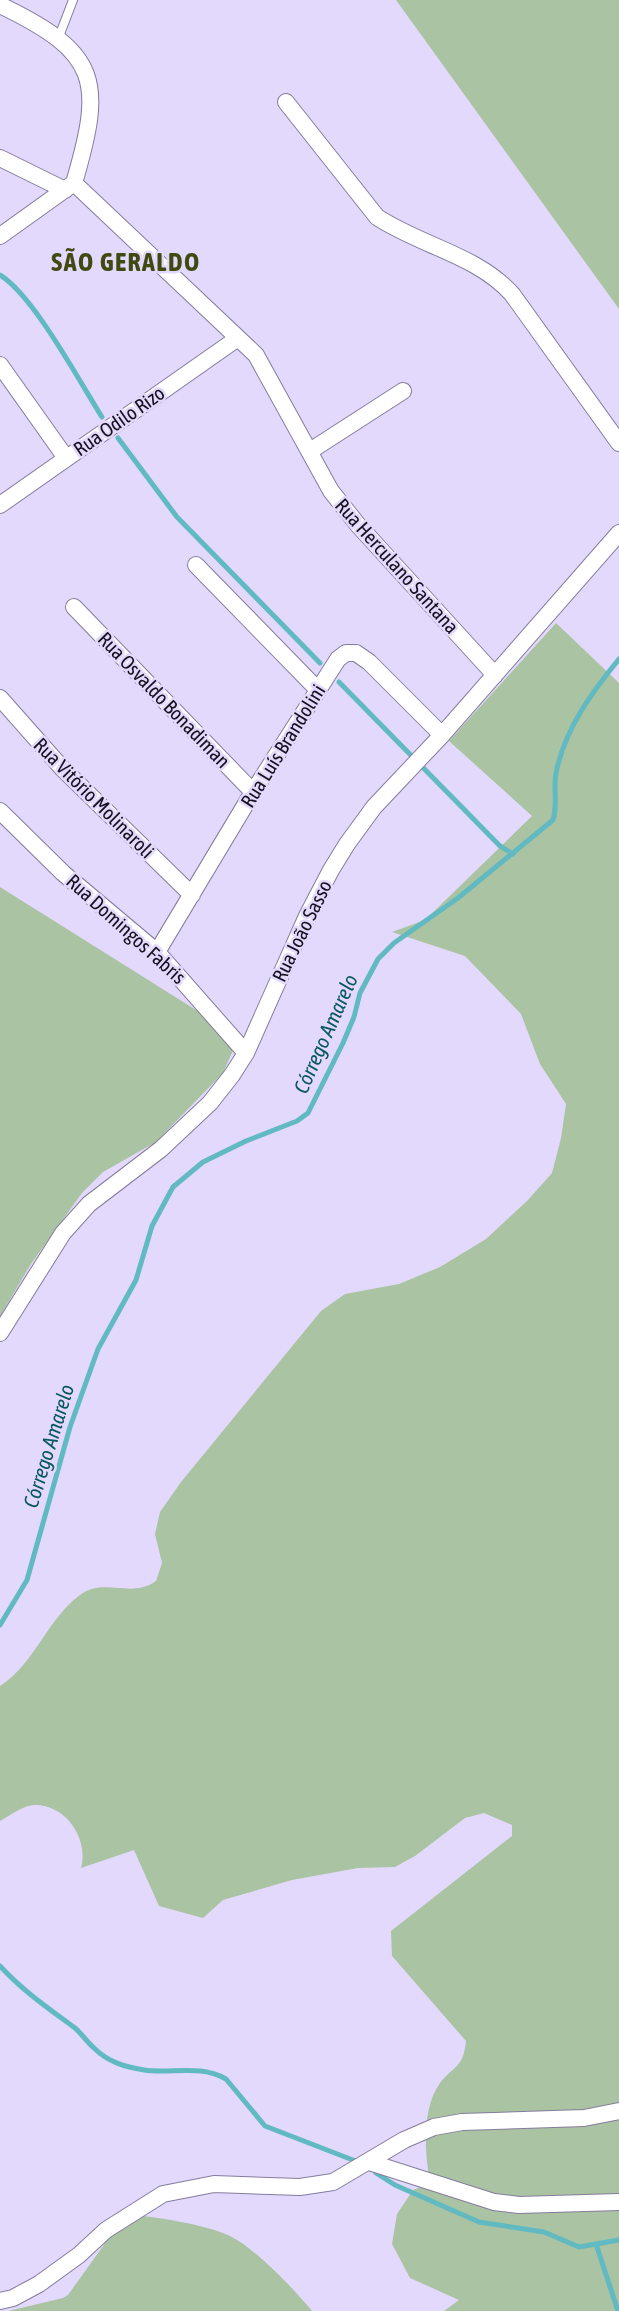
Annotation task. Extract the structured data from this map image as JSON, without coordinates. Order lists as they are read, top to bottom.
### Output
{
  "streets": {
    "street": [
      "Rua Odilo Rizo",
      "Rua Herculano Santana",
      "Rua Osvaldo Bonadiman",
      "Rua Luís Brandolini",
      "Rua Vitório Molinaroli",
      "Rua Domingos Fabris",
      "Rua João Sasso"
    ]
  },
  "crossings": [
    ["Rua Odilo Rizo", "Rua Herculano Santana"],
    ["Rua Herculano Santana", "Rua João Sasso"],
    ["Rua Osvaldo Bonadiman", "Rua Luís Brandolini"],
    ["Rua Luís Brandolini", "Rua Vitório Molinaroli"],
    ["Rua Luís Brandolini", "Rua Domingos Fabris"],
    ["Rua Luís Brandolini", "Rua João Sasso"],
    ["Rua Domingos Fabris", "Rua João Sasso"]
  ],
  "districts": ["SÃO GERALDO"],
  "water": ["Córrego Amarelo"]
}
